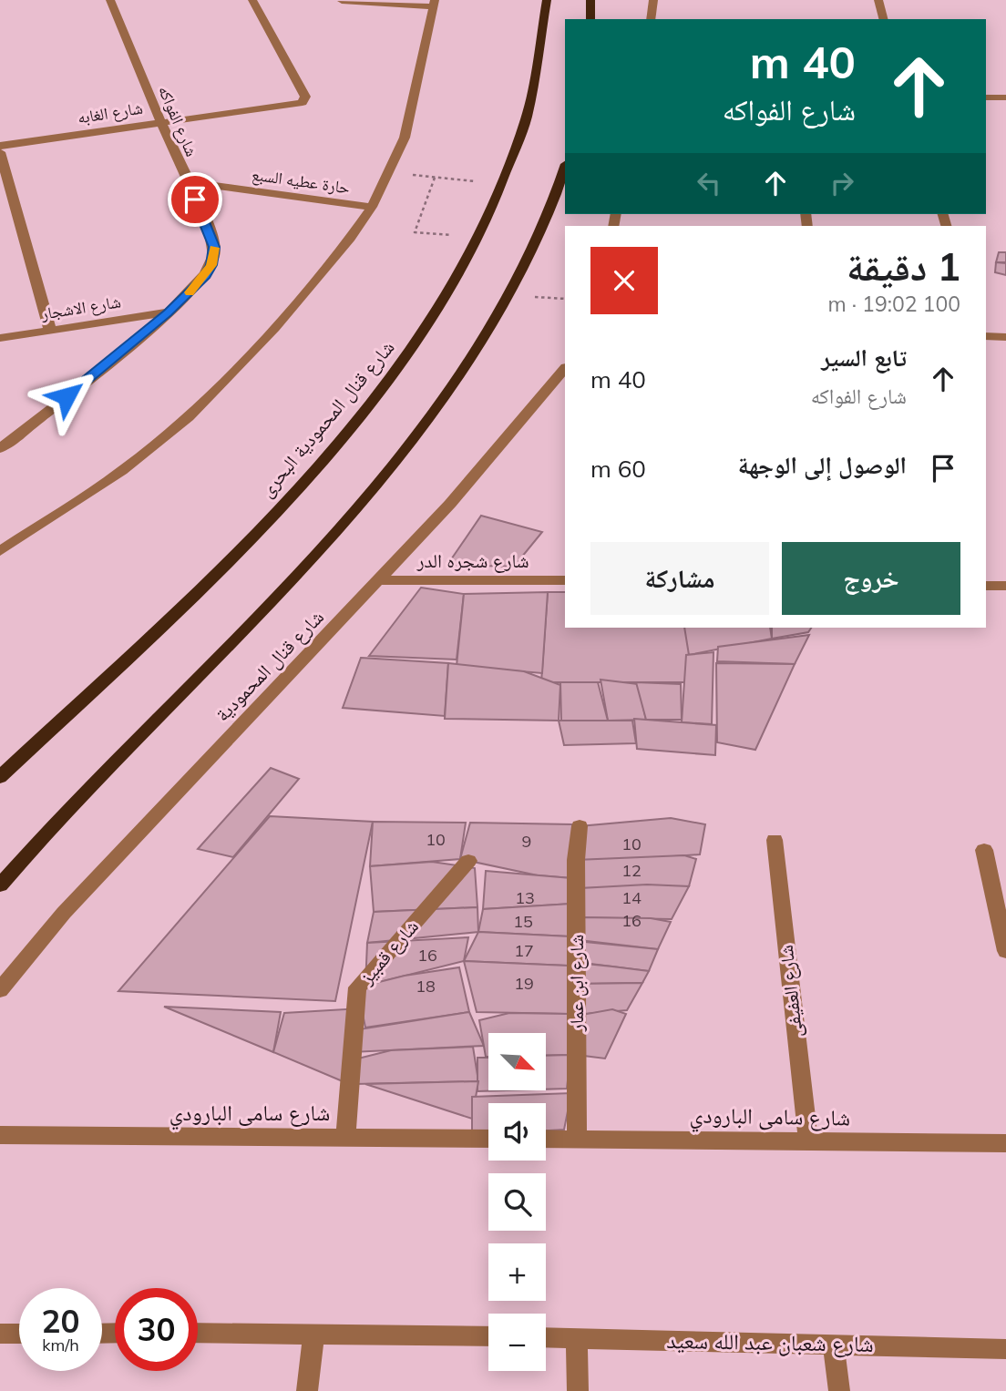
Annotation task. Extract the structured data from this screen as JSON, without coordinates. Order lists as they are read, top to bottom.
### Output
{
  "streets": {
    "main road": ["شارع قنال المحمودية البحرى"],
    "street": [
      "شارع الغابه",
      "شارع الفواكه",
      "حارة عطيه السبع",
      "شارع الاشجار",
      "شارع شجره الدر",
      "شارع قنال المحمودية",
      "شارع قمبيز",
      "شارع ابن عمار",
      "شارع العفيفى",
      "شارع سامى البارودي",
      "شارع شعبان عبد الله سعيد"
    ]
  },
  "crossings": [
    ["شارع الغابه", "شارع الفواكه"],
    ["شارع الفواكه", "حارة عطيه السبع"],
    ["شارع الفواكه", "شارع الاشجار"],
    ["شارع شجره الدر", "شارع قنال المحمودية"],
    ["شارع قمبيز", "شارع سامى البارودي"],
    ["شارع ابن عمار", "شارع سامى البارودي"],
    ["شارع العفيفى", "شارع سامى البارودي"]
  ],
  "house_numbers": [
    "10",
    "9",
    "10",
    "12",
    "13",
    "14",
    "16",
    "15",
    "17",
    "16",
    "19",
    "18"
  ],
  "north": "bottom right",
  "page": {
    "turn": ["40 m", "شارع الفواكه"],
    "heading": ["1 دقيقة", "100 m · 19:02"],
    "list": [
      {
        "name": "تابع السير",
        "note": "شارع الفواكه",
        "value": "40 m"
      },
      {
        "name": "الوصول إلى الوجهة",
        "value": "60 m"
      }
    ],
    "buttons": ["خروج", "مشاركة"],
    "map_buttons": ["+", "−"],
    "speed": "20 km/h",
    "limit": "30"
  }
}
